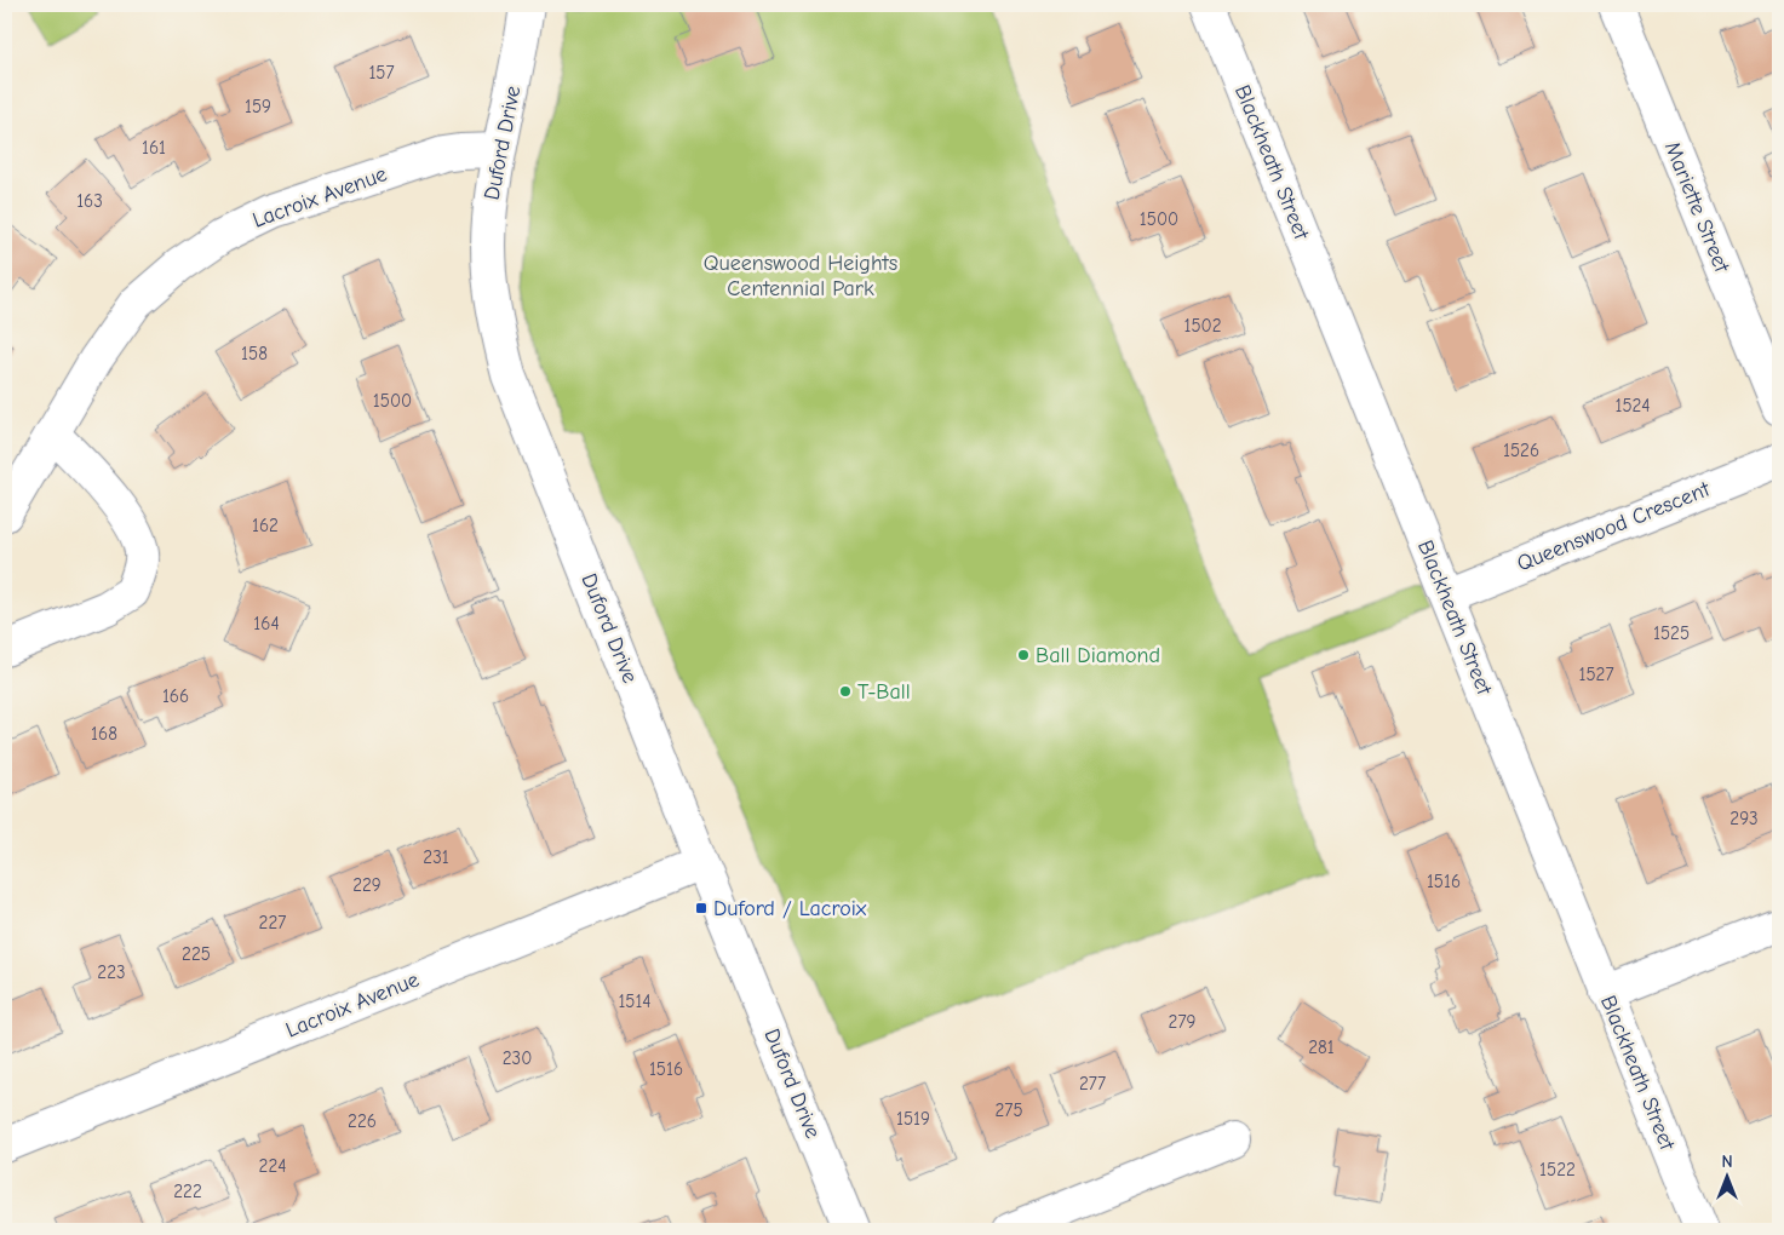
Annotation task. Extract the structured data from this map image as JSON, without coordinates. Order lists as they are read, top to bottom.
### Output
{
  "streets": {
    "street": [
      "Duford Drive",
      "Blackheath Street",
      "Lacroix Avenue",
      "Mariette Street",
      "Queenswood Crescent"
    ]
  },
  "crossings": [
    ["Duford Drive", "Lacroix Avenue"],
    ["Blackheath Street", "Queenswood Crescent"]
  ],
  "parks": ["Queenswood Heights Centennial Park"],
  "places": {
    "other": ["Ball Diamond", "T-Ball"],
    "transit": ["Duford / Lacroix"]
  },
  "house_numbers": [
    "157",
    "159",
    "161",
    "163",
    "1500",
    "1502",
    "158",
    "1500",
    "1524",
    "1526",
    "162",
    "164",
    "1525",
    "1527",
    "166",
    "168",
    "293",
    "231",
    "1516",
    "229",
    "227",
    "225",
    "223",
    "1514",
    "279",
    "281",
    "230",
    "1516",
    "277",
    "275",
    "1519",
    "226",
    "224",
    "1522",
    "222"
  ],
  "north": "top"
}
